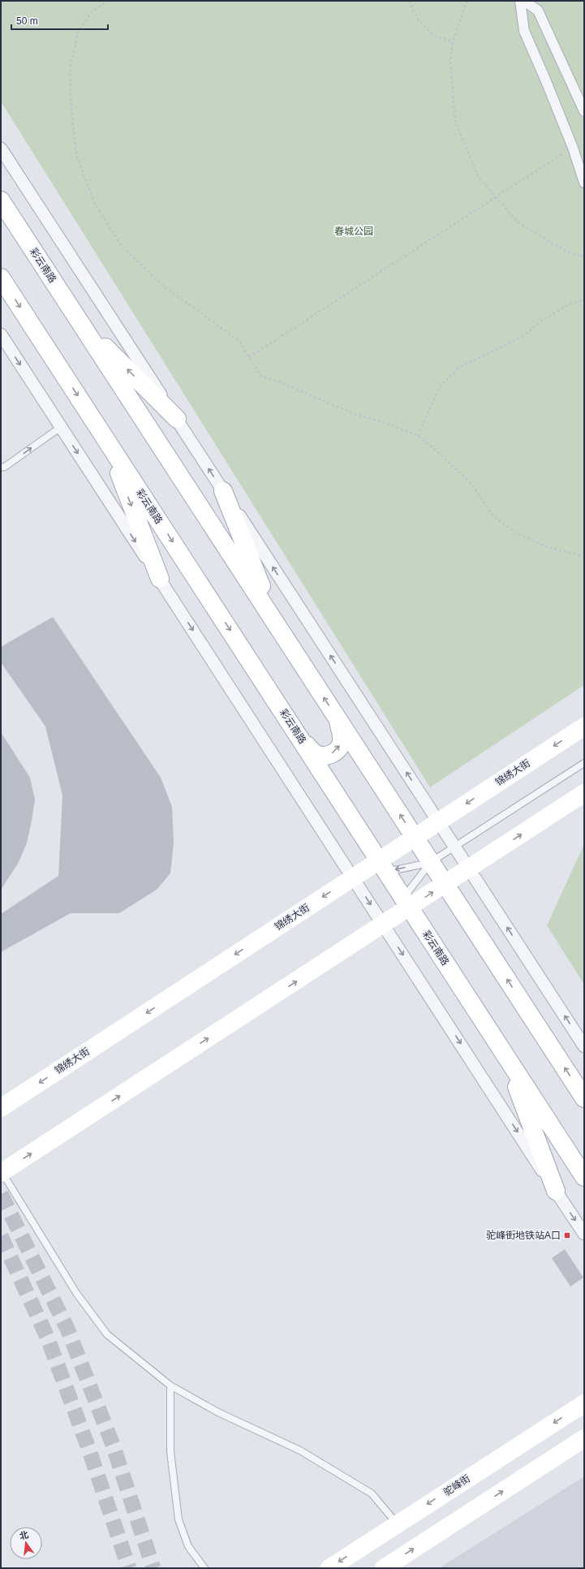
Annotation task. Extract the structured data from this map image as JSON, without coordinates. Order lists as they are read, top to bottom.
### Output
{
  "streets": {
    "main road": ["彩云南路", "锦绣大街", "驼峰街"]
  },
  "crossings": [
    ["彩云南路", "锦绣大街"]
  ],
  "parks": ["春城公园"],
  "places": {
    "transit": ["驼峰街地铁站A口"]
  },
  "scale_bar": "50 m",
  "north": "top"
}
